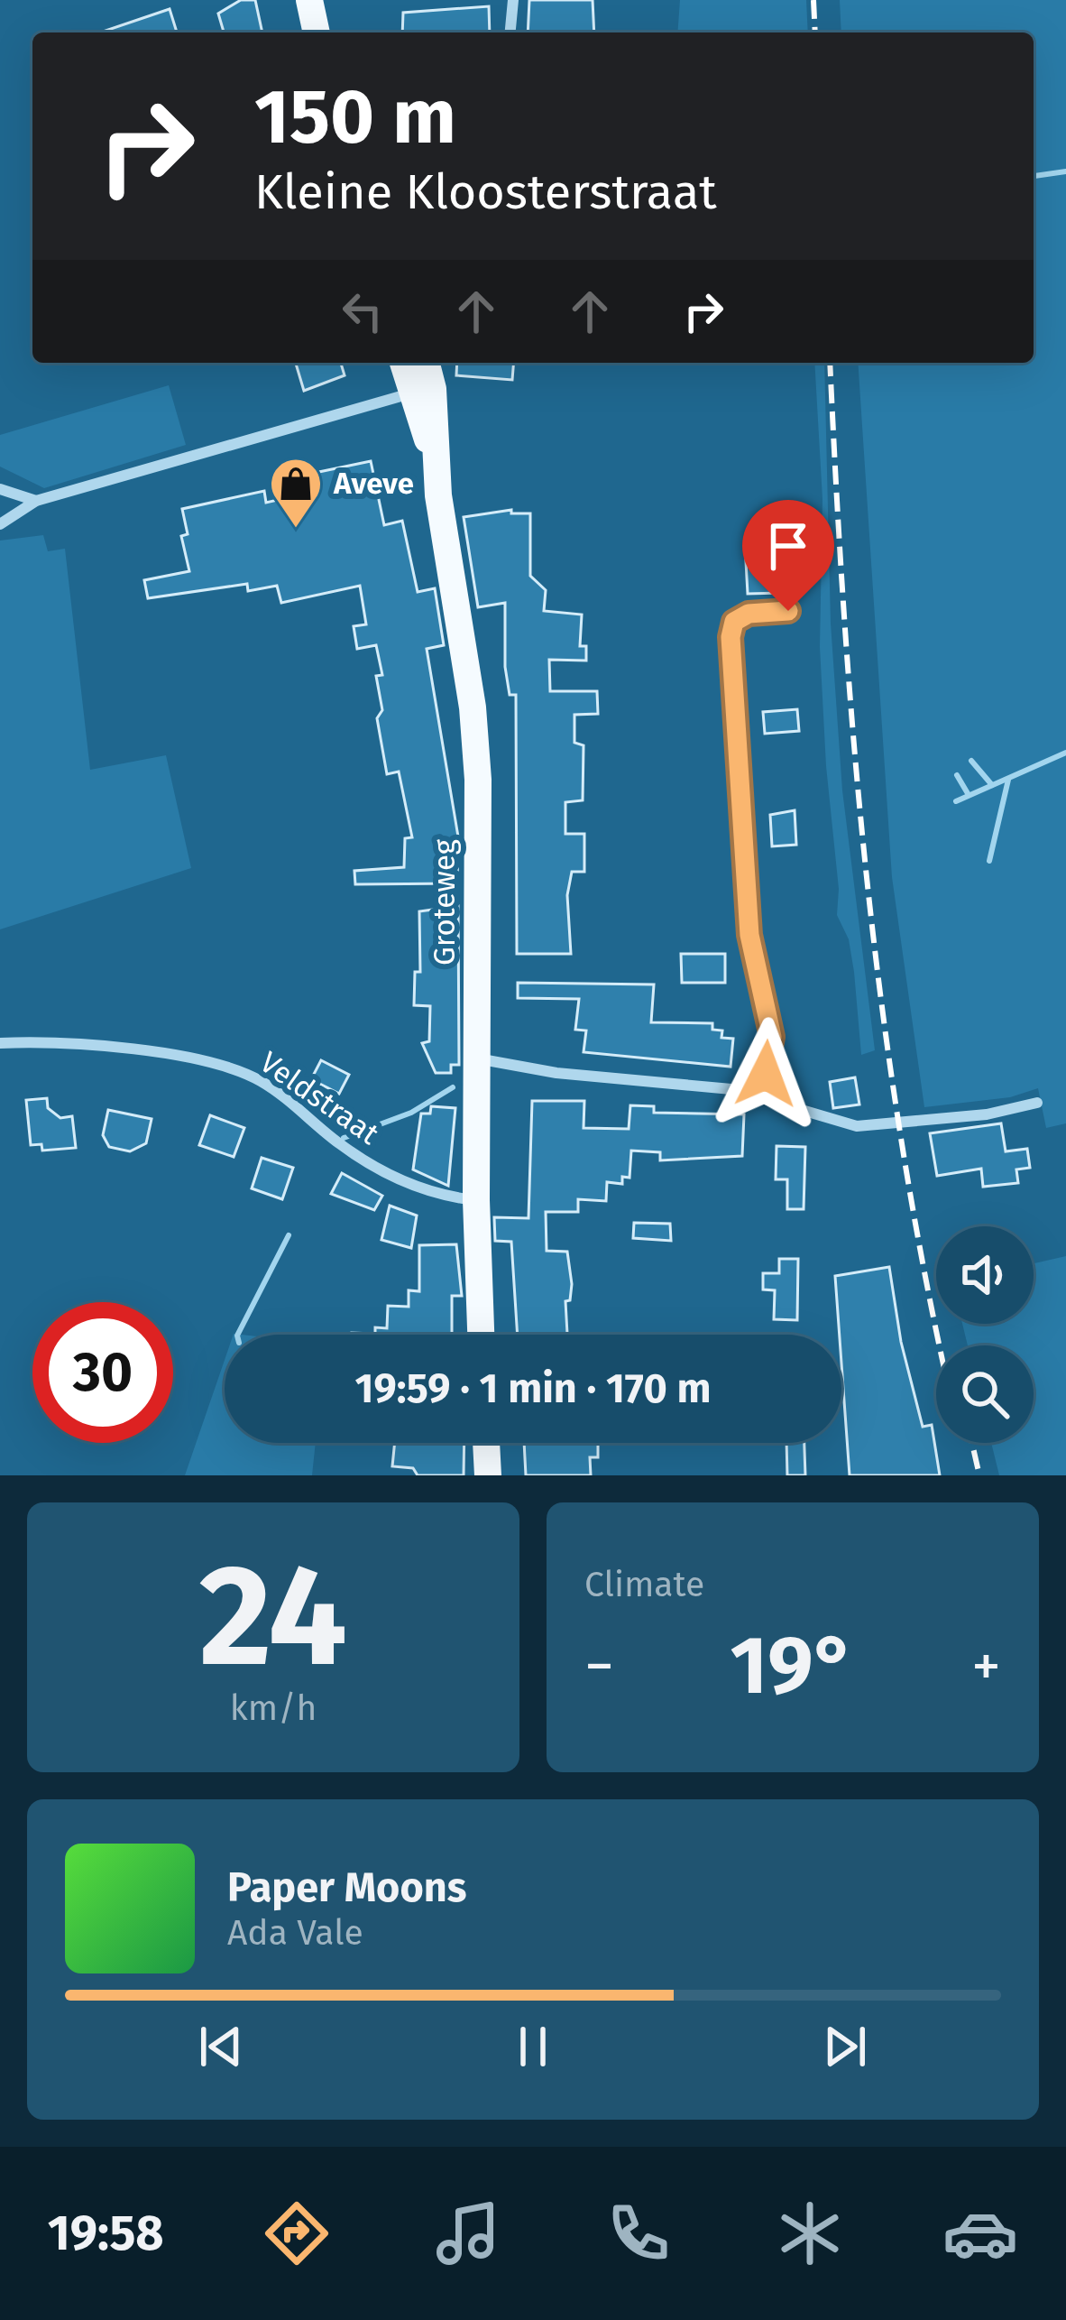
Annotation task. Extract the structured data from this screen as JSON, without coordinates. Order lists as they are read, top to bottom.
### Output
{
  "streets": {
    "main road": ["Groteweg"],
    "street": ["Veldstraat"]
  },
  "crossings": [
    ["Groteweg", "Veldstraat"]
  ],
  "places": {
    "shop": ["Aveve"]
  },
  "page": {
    "turn": ["150 m", "Kleine Kloosterstraat"],
    "limit": "30",
    "trip": "19:59 · 1 min · 170 m",
    "tile": [
      ["24", "km/h"],
      "Climate"
    ],
    "heat": ["−", "19°", "+"],
    "song": ["Paper Moons", "Ada Vale"],
    "tabs": "19:58"
  }
}
